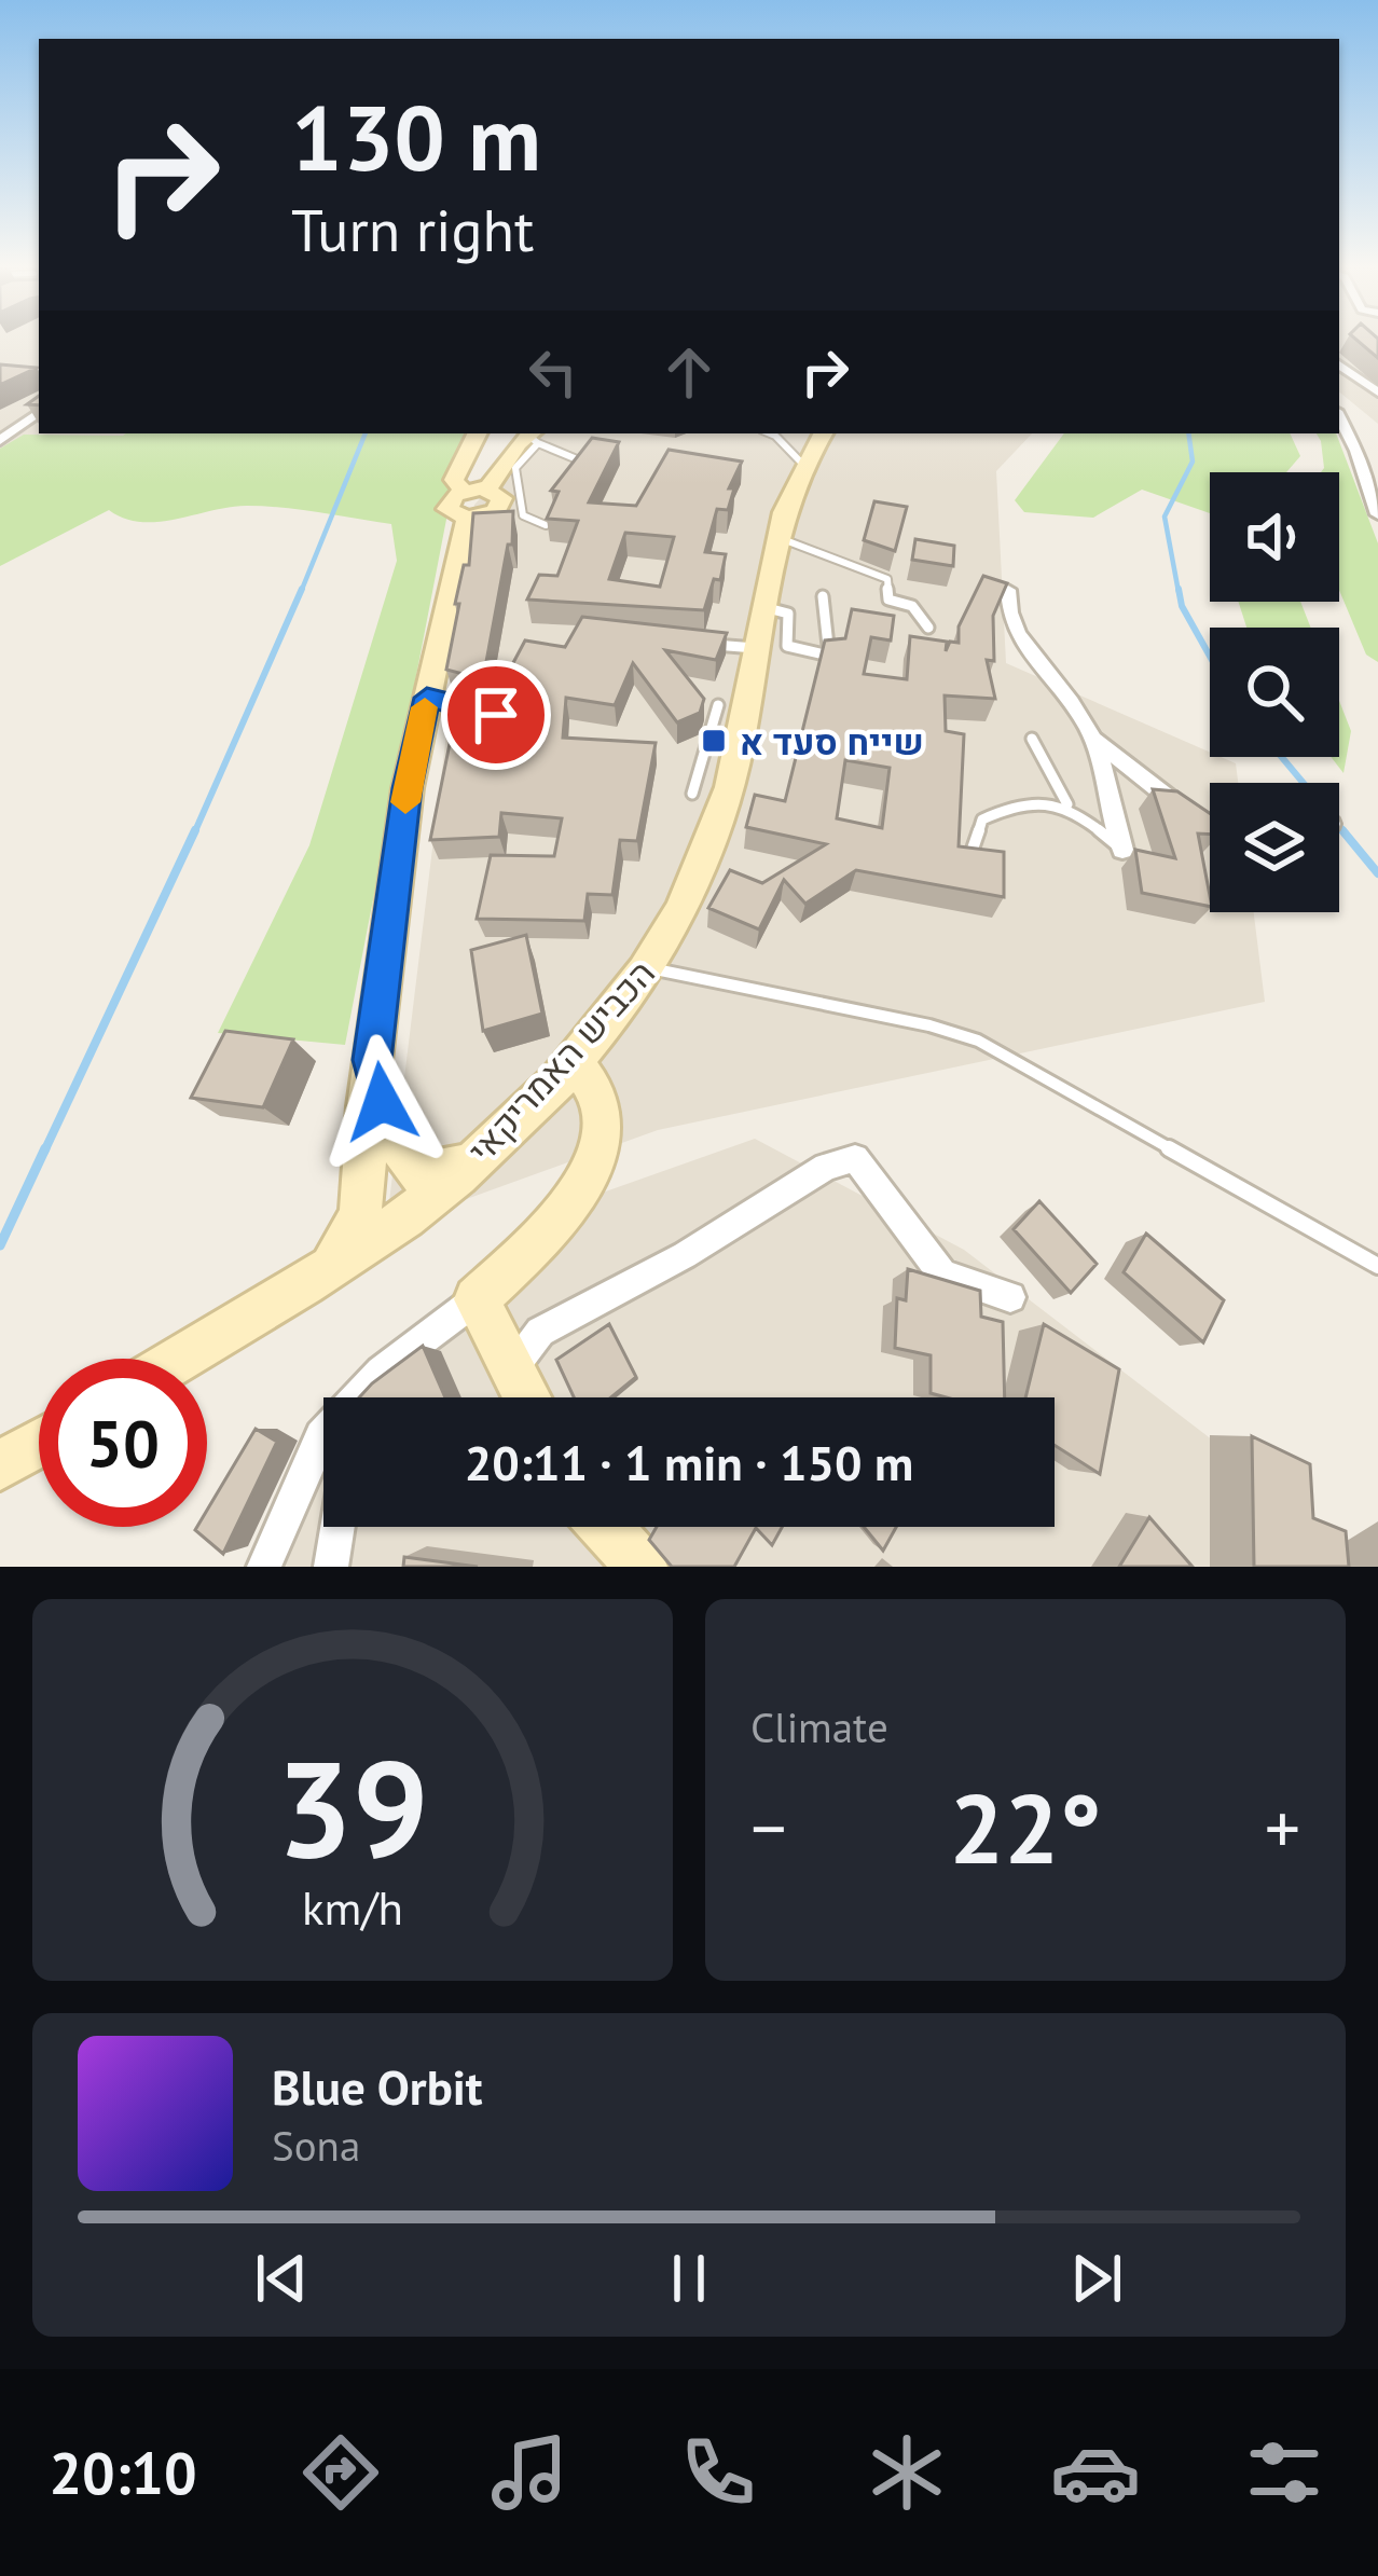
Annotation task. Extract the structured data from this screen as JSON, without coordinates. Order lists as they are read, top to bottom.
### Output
{
  "streets": {
    "main road": ["הכביש האמריקאי"]
  },
  "places": {
    "transit": ["שייח סעד א"]
  },
  "page": {
    "turn": ["130 m", "Turn right"],
    "limit": "50",
    "trip": "20:11 · 1 min · 150 m",
    "tile": "Climate",
    "heat": ["−", "22°", "+"],
    "song": ["Blue Orbit", "Sona"],
    "tabs": "20:10",
    "gauge": ["39", "km/h"]
  }
}
